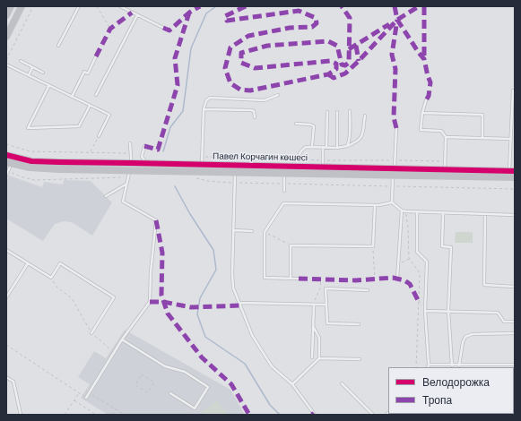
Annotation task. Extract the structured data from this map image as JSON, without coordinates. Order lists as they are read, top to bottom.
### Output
{
  "streets": {
    "street": ["Павел Корчагин көшесі"]
  },
  "legend": ["Велодорожка", "Тропа"]
}
